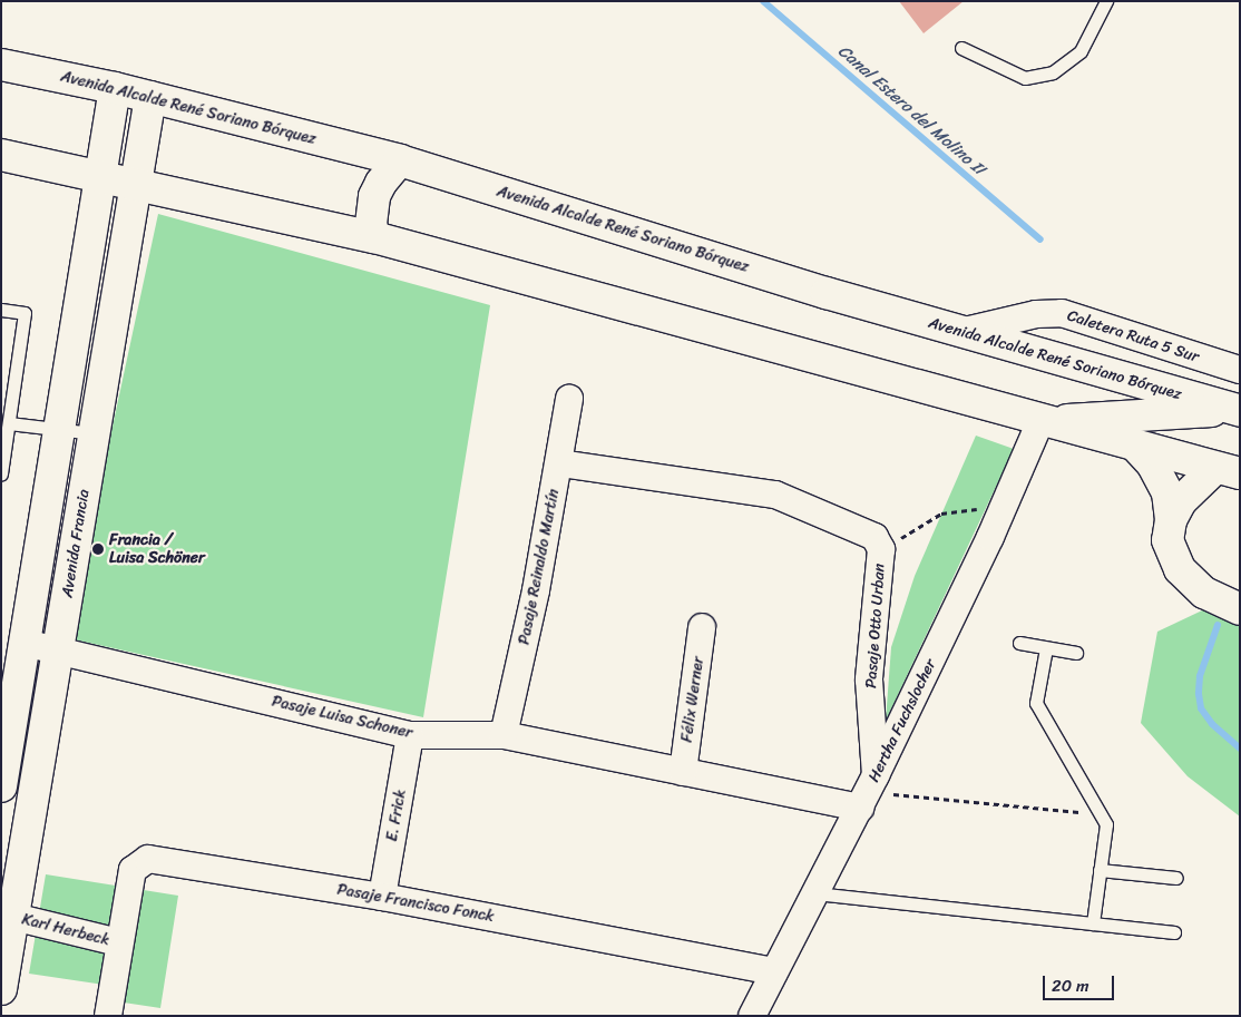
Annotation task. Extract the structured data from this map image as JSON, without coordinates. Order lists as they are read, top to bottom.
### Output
{
  "streets": {
    "main road": ["Avenida Alcalde René Soriano Bórquez", "Avenida Francia"],
    "street": [
      "Caletera Ruta 5 Sur",
      "Pasaje Reinaldo Martín",
      "Pasaje Otto Urban",
      "Félix Werner",
      "Pasaje Luisa Schoner",
      "Hertha Fuchslocher",
      "E. Frick",
      "Pasaje Francisco Fonck",
      "Karl Herbeck"
    ]
  },
  "crossings": [
    ["Avenida Alcalde René Soriano Bórquez", "Caletera Ruta 5 Sur"],
    ["Avenida Alcalde René Soriano Bórquez", "Avenida Francia"],
    ["Avenida Francia", "Pasaje Luisa Schoner"],
    ["Avenida Francia", "Karl Herbeck"],
    ["Pasaje Reinaldo Martín", "Pasaje Otto Urban"],
    ["Pasaje Reinaldo Martín", "Pasaje Luisa Schoner"],
    ["Pasaje Otto Urban", "Pasaje Luisa Schoner"],
    ["Pasaje Otto Urban", "Hertha Fuchslocher"],
    ["Félix Werner", "Pasaje Luisa Schoner"],
    ["Pasaje Luisa Schoner", "Hertha Fuchslocher"],
    ["Pasaje Luisa Schoner", "E. Frick"],
    ["Hertha Fuchslocher", "Pasaje Francisco Fonck"],
    ["E. Frick", "Pasaje Francisco Fonck"],
    ["Pasaje Francisco Fonck", "Karl Herbeck"]
  ],
  "water": ["Canal Estero del Molino II"],
  "places": ["Francia / Luisa Schöner"],
  "scale_bar": "20 m"
}
